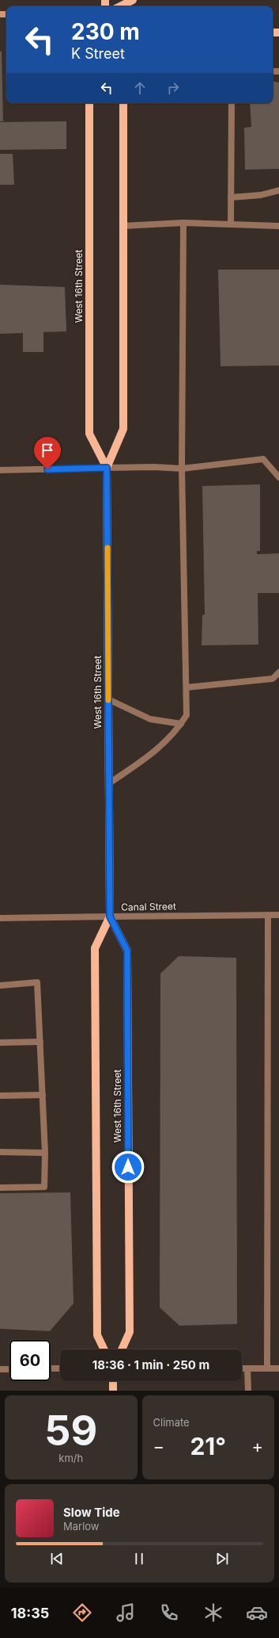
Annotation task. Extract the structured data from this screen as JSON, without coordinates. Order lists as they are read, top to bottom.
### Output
{
  "streets": {
    "main road": ["West 16th Street"],
    "street": ["Canal Street"]
  },
  "crossings": [
    ["West 16th Street", "Canal Street"]
  ],
  "page": {
    "turn": ["230 m", "K Street"],
    "limit": "60",
    "trip": "18:36 · 1 min · 250 m",
    "tile": [
      ["59", "km/h"],
      "Climate"
    ],
    "heat": ["−", "21°", "+"],
    "song": ["Slow Tide", "Marlow"],
    "tabs": "18:35"
  }
}
